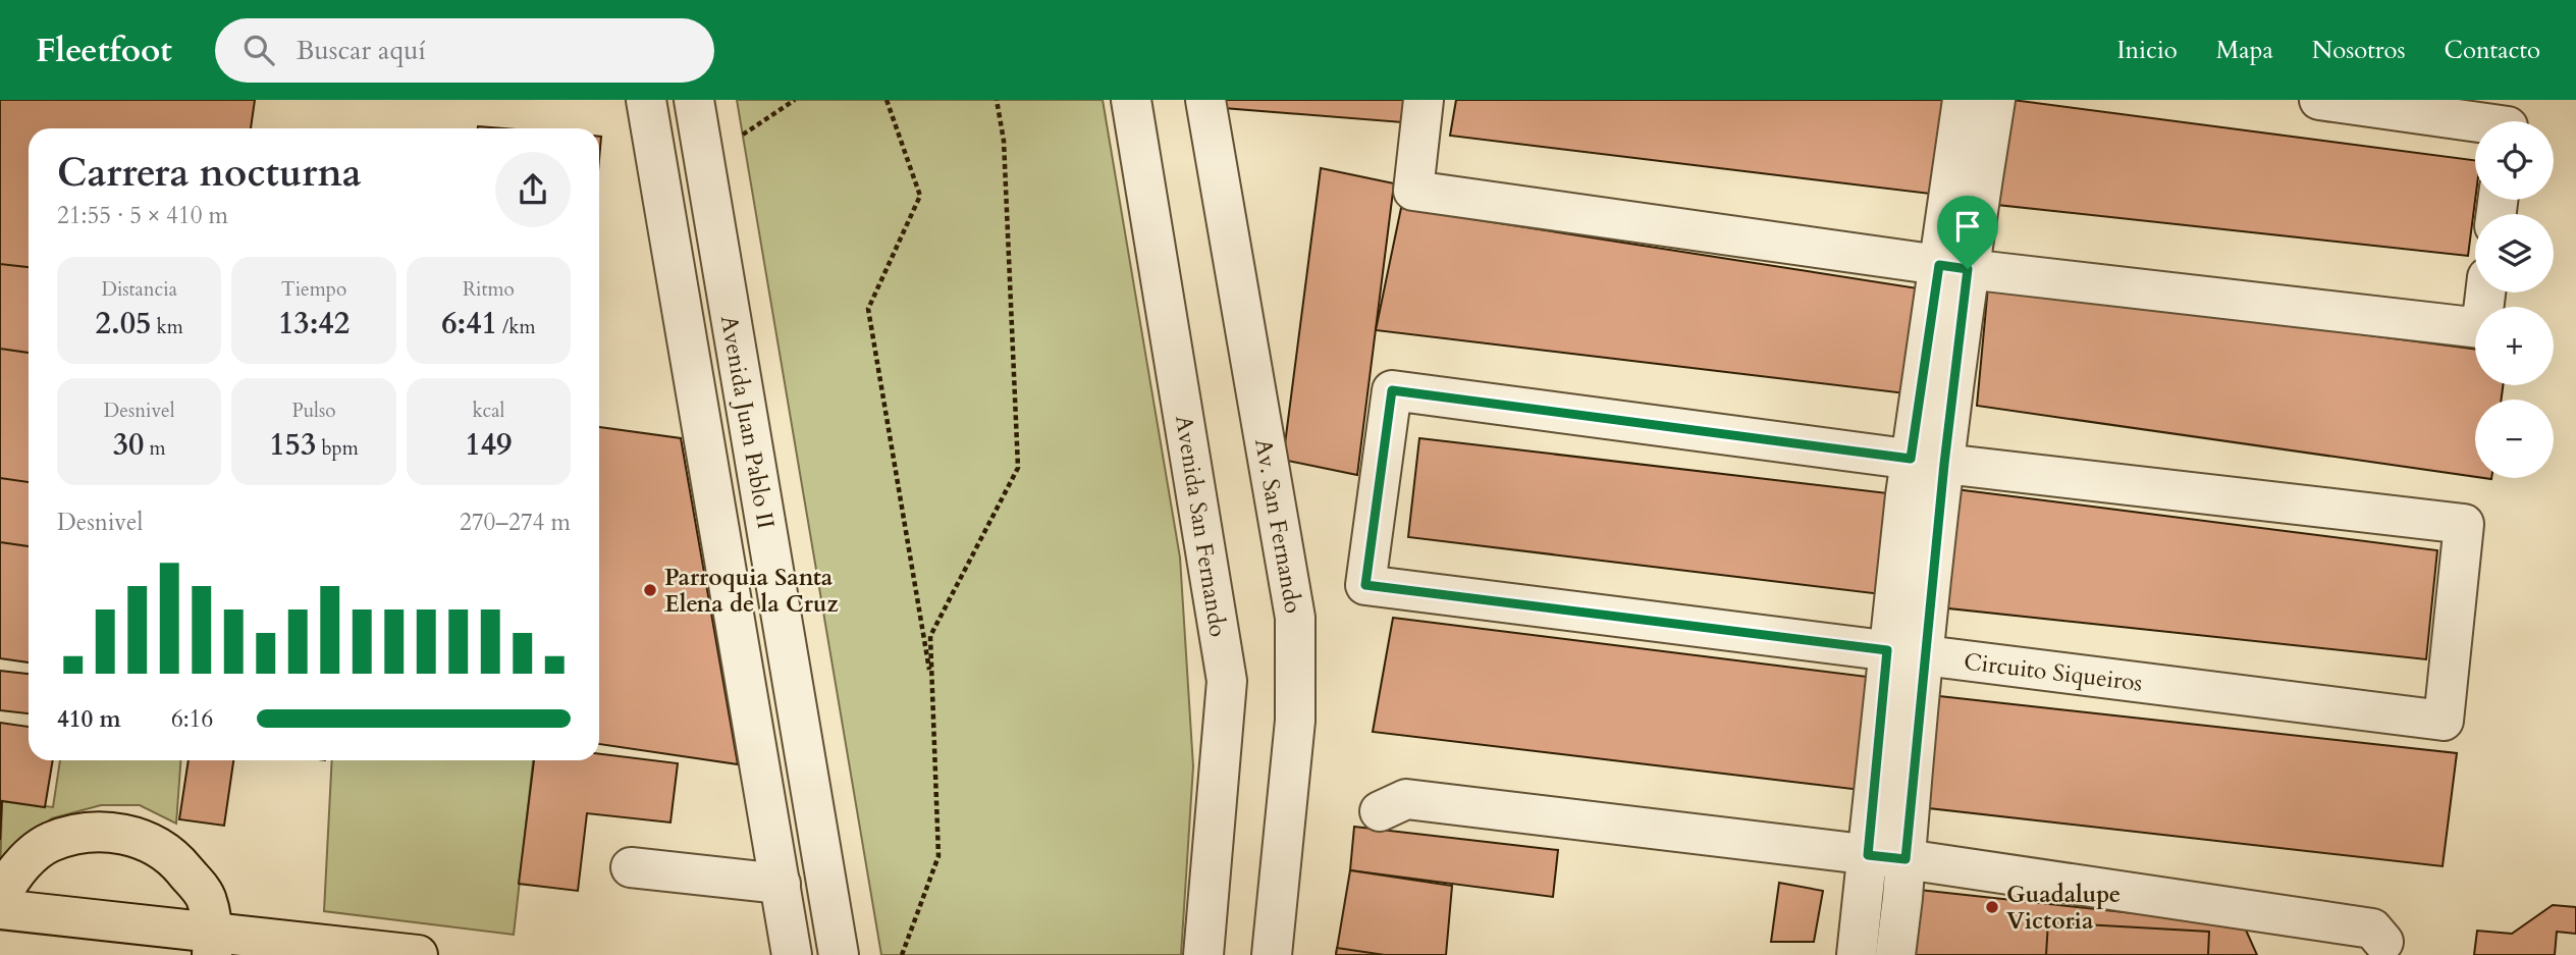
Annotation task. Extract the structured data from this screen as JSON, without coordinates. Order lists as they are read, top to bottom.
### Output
{
  "streets": {
    "street": [
      "Avenida Juan Pablo II",
      "Avenida San Fernando",
      "Av. San Fernando",
      "Circuito Siqueiros"
    ]
  },
  "places": ["Parroquia Santa Elena de la Cruz", "Guadalupe Victoria"],
  "page": {
    "header": "Fleetfoot",
    "search": "Buscar aquí",
    "nav": [
      "Inicio",
      "Mapa",
      "Nosotros",
      "Contacto"
    ],
    "map_buttons": ["+", "−"],
    "heading": ["Carrera nocturna", "21:55 · 5 × 410 m"],
    "stats": [
      ["Distancia", "2.05 km"],
      ["Tiempo", "13:42"],
      ["Ritmo", "6:41 /km"],
      ["Desnivel", "30 m"],
      ["Pulso", "153 bpm"],
      ["kcal", "149"]
    ],
    "chart": ["Desnivel", "270–274 m"],
    "list": [
      {
        "name": "410 m",
        "note": "6:16"
      }
    ]
  }
}
